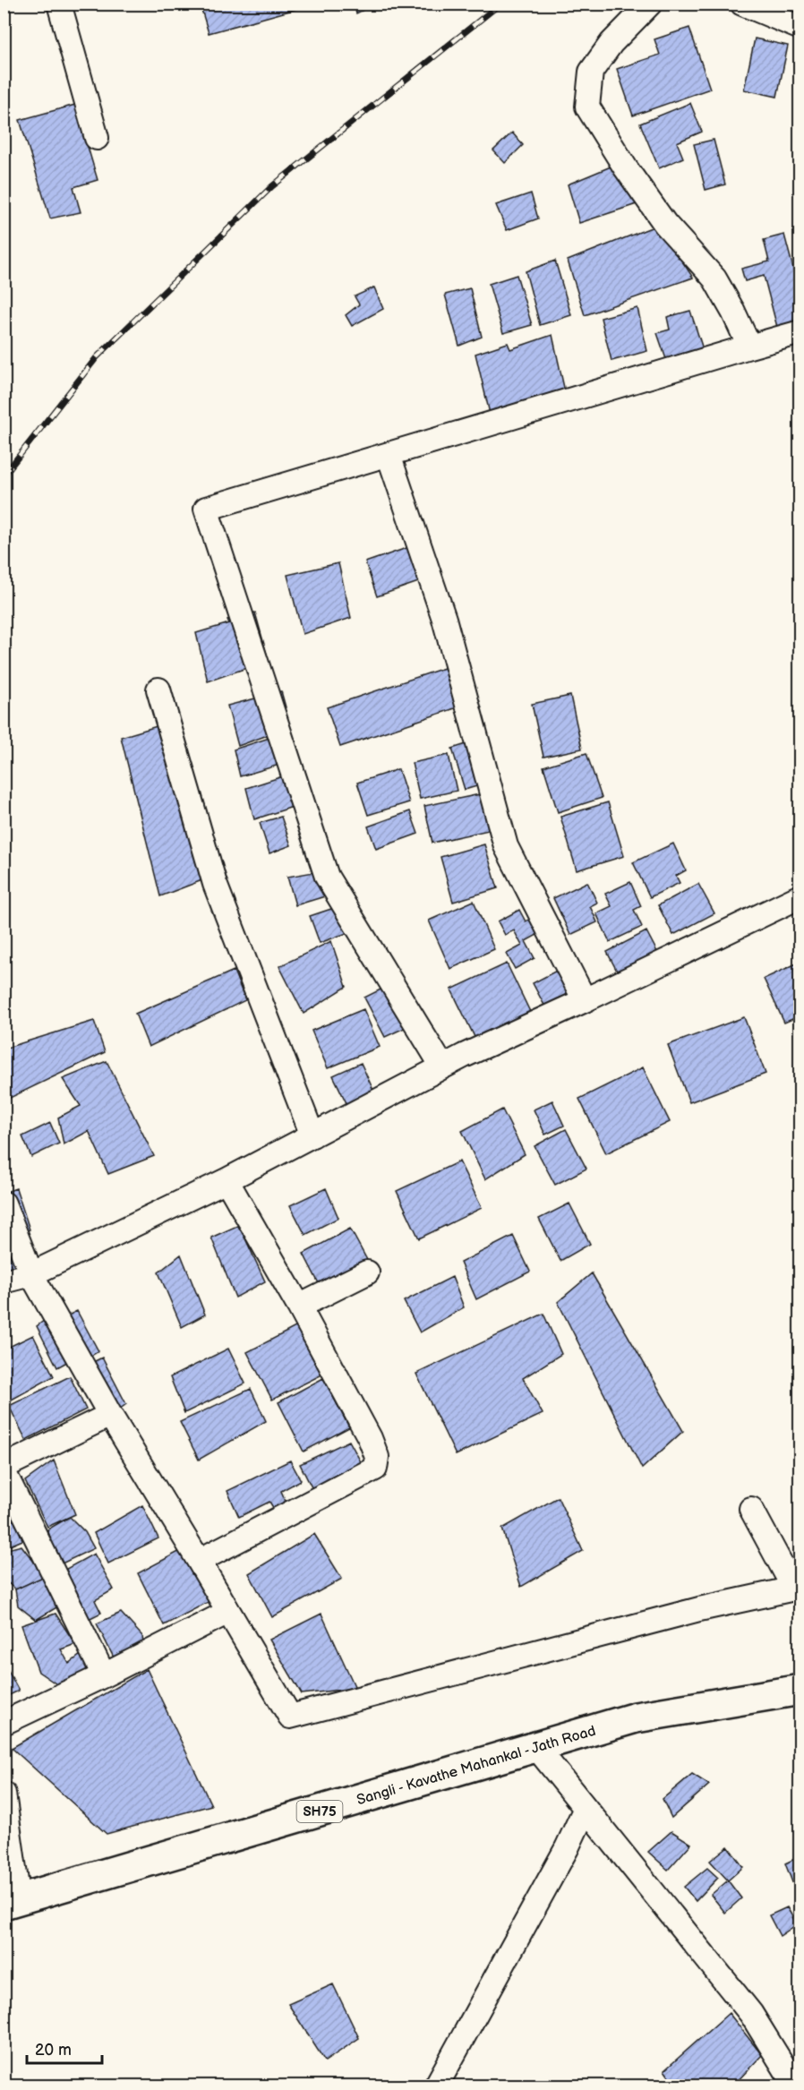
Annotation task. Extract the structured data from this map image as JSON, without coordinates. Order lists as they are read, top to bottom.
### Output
{
  "streets": {
    "main road": ["Sangli - Kavathe Mahankal - Jath Road", "SH75"]
  },
  "scale_bar": "20 m"
}
